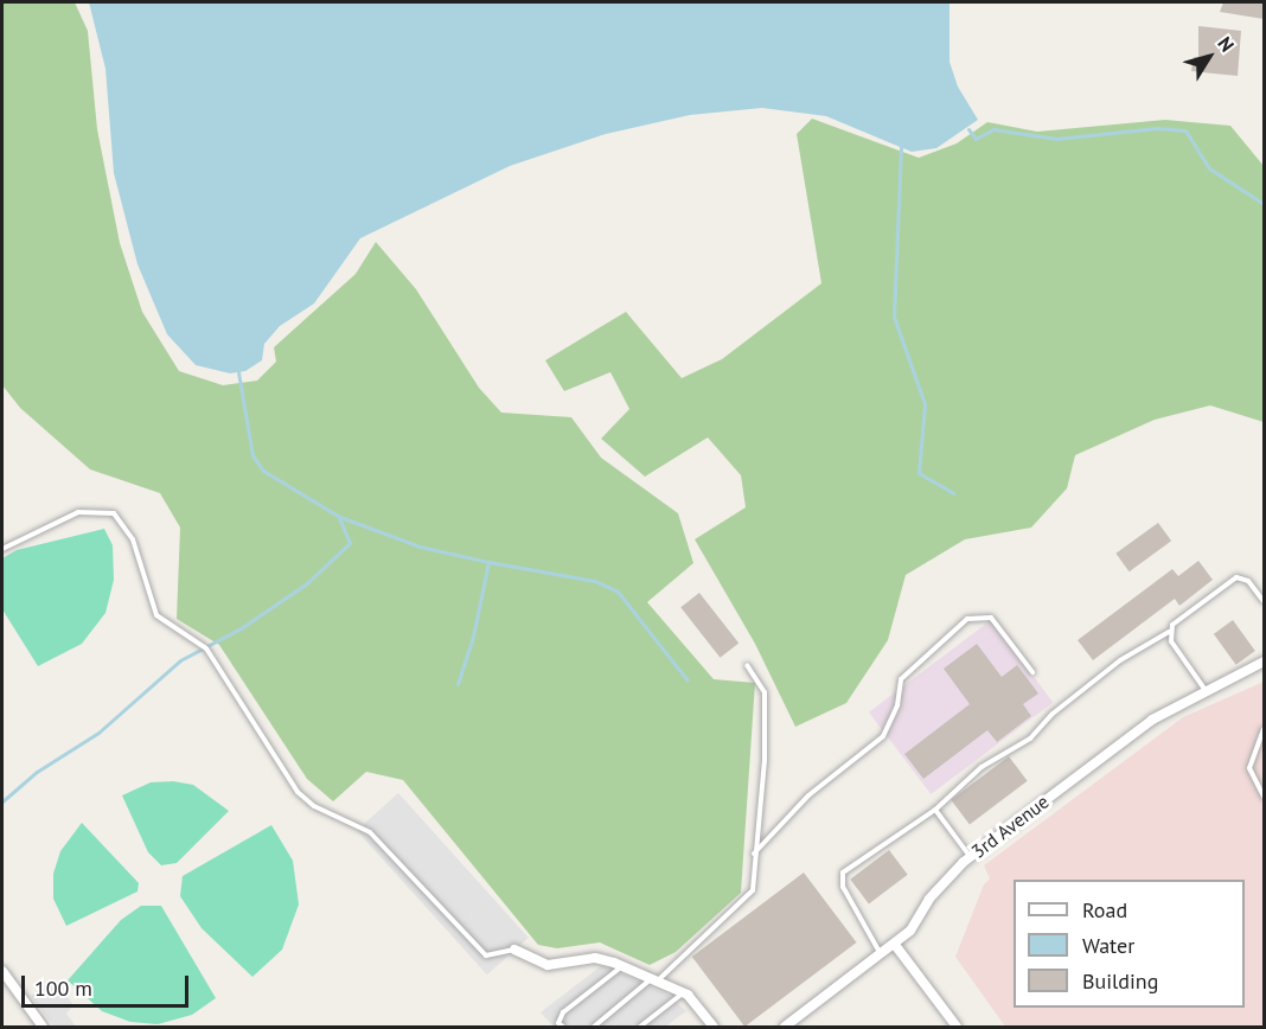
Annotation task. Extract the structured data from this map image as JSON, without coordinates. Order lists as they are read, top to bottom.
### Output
{
  "streets": {
    "street": ["3rd Avenue"]
  },
  "legend": ["Road", "Water", "Building"],
  "scale_bar": "100 m",
  "north": "top right"
}
